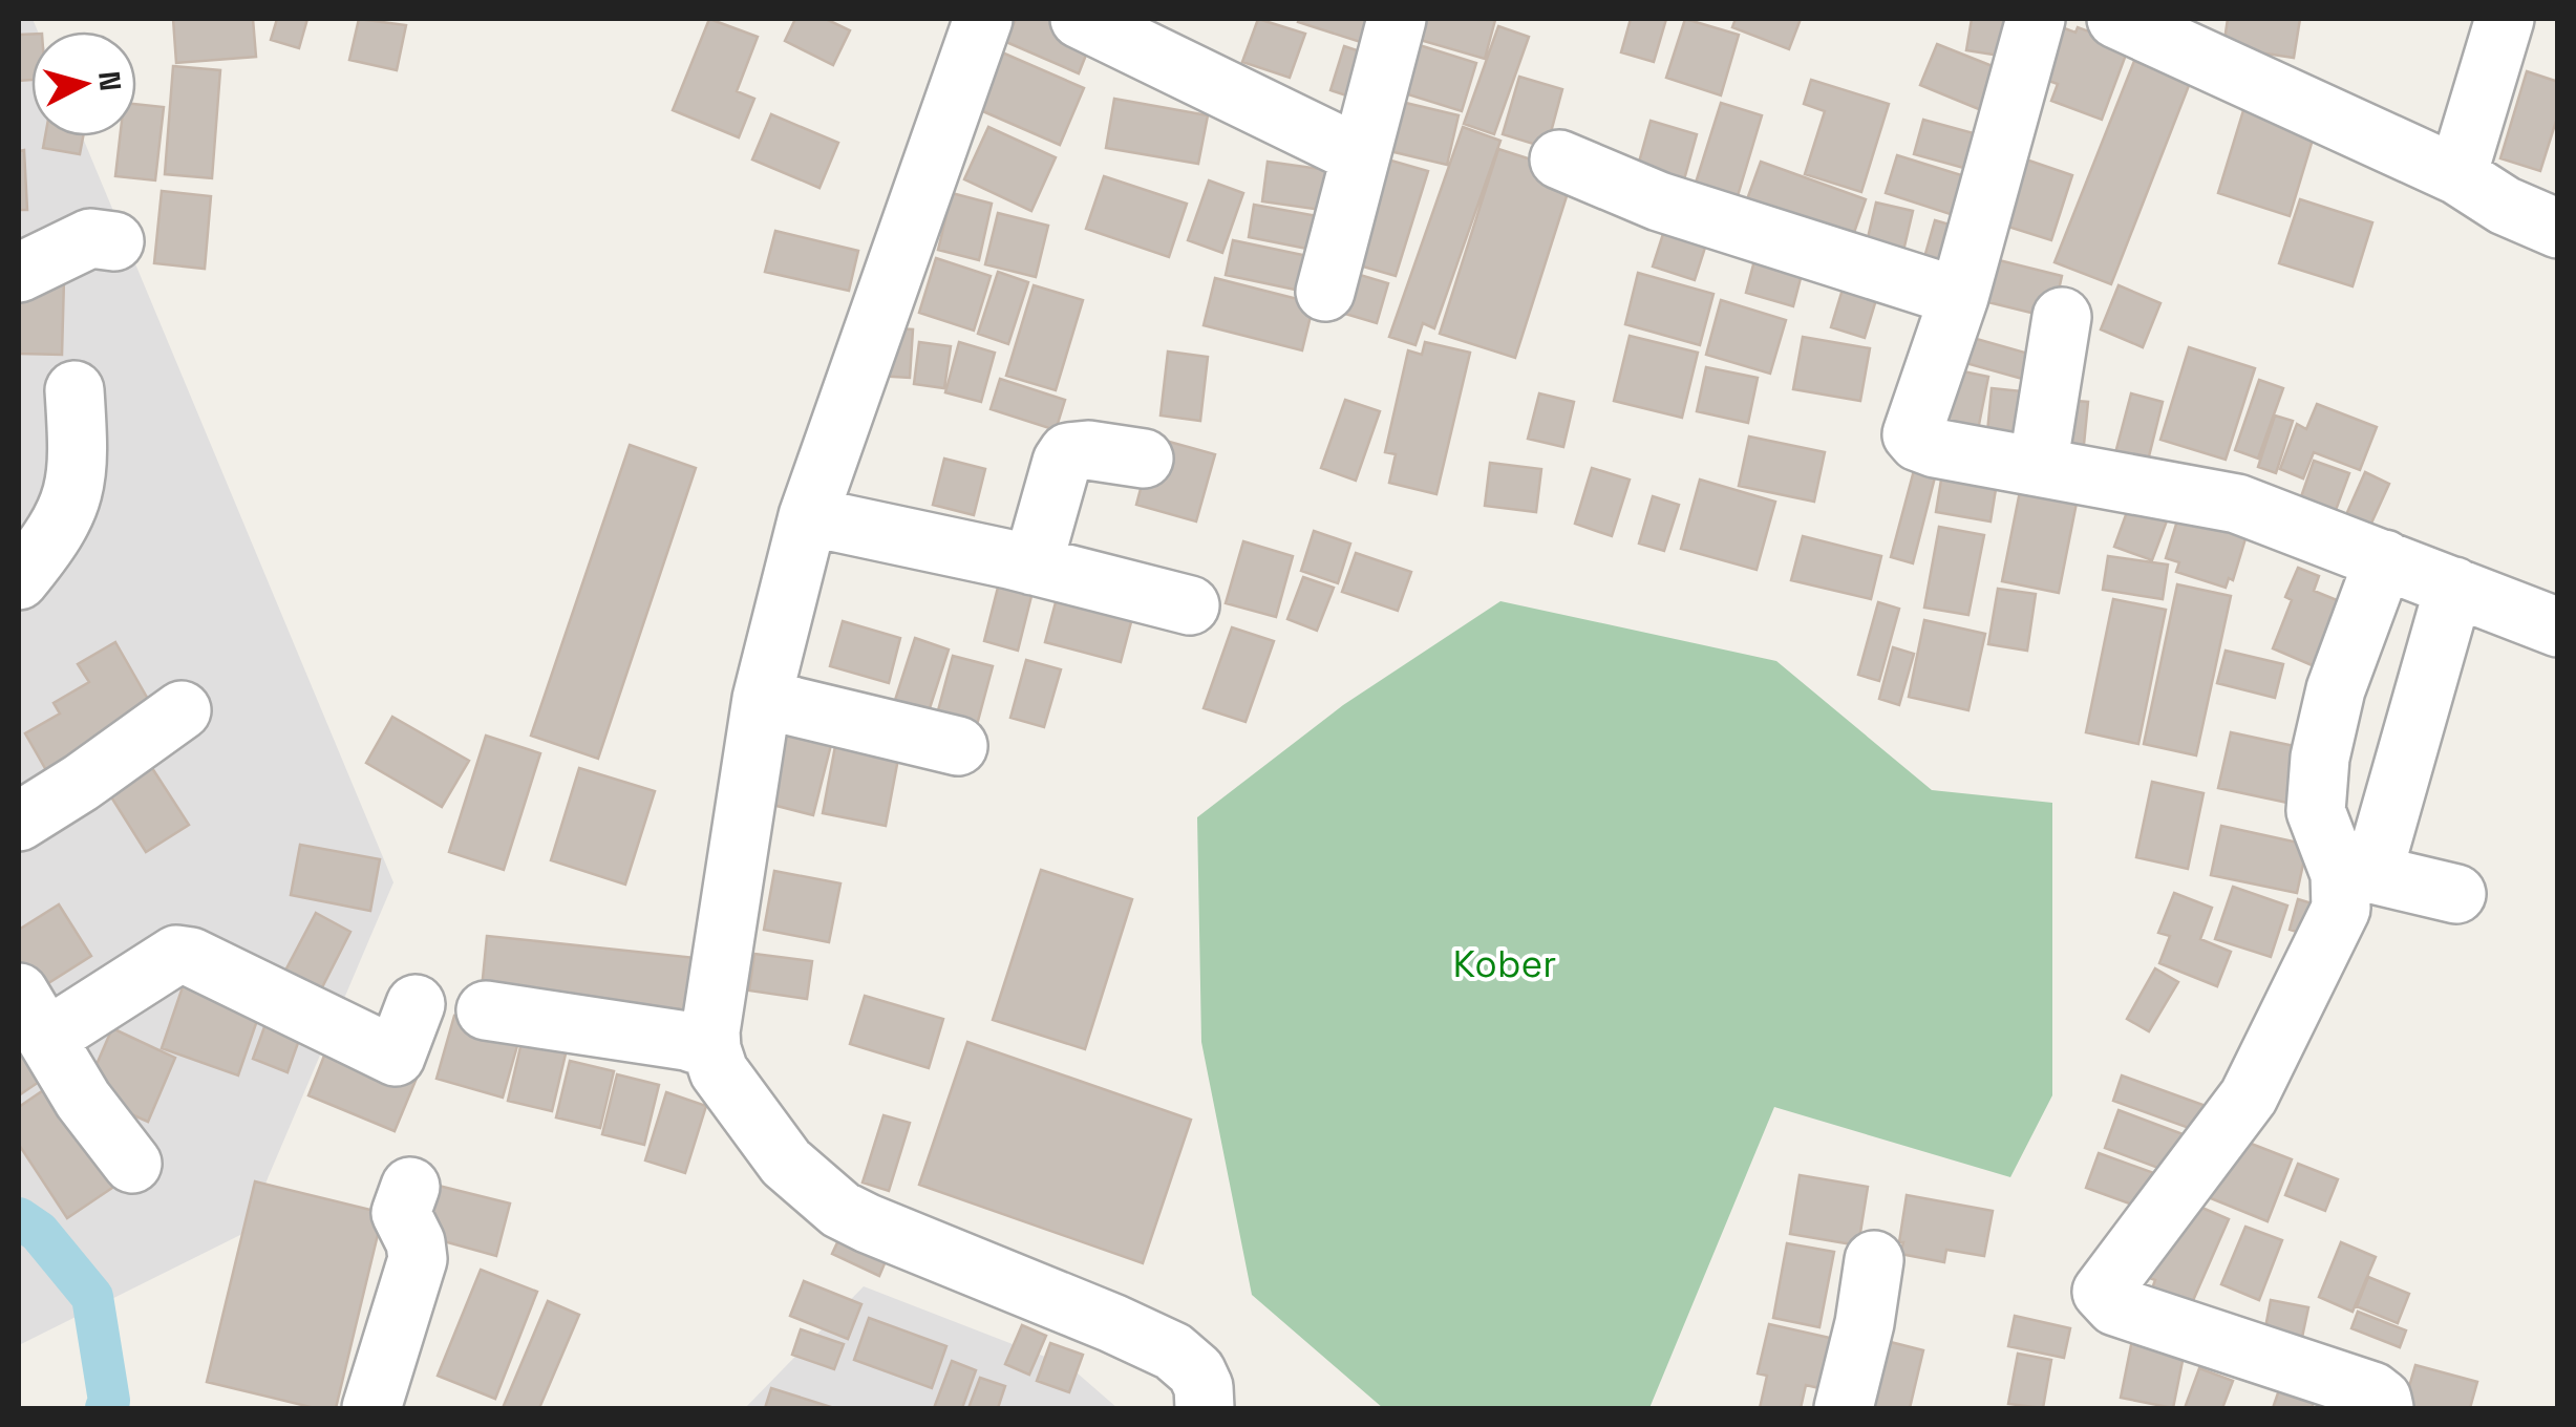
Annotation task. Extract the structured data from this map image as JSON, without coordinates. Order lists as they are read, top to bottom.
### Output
{
  "parks": ["Kober"],
  "north": "right"
}
